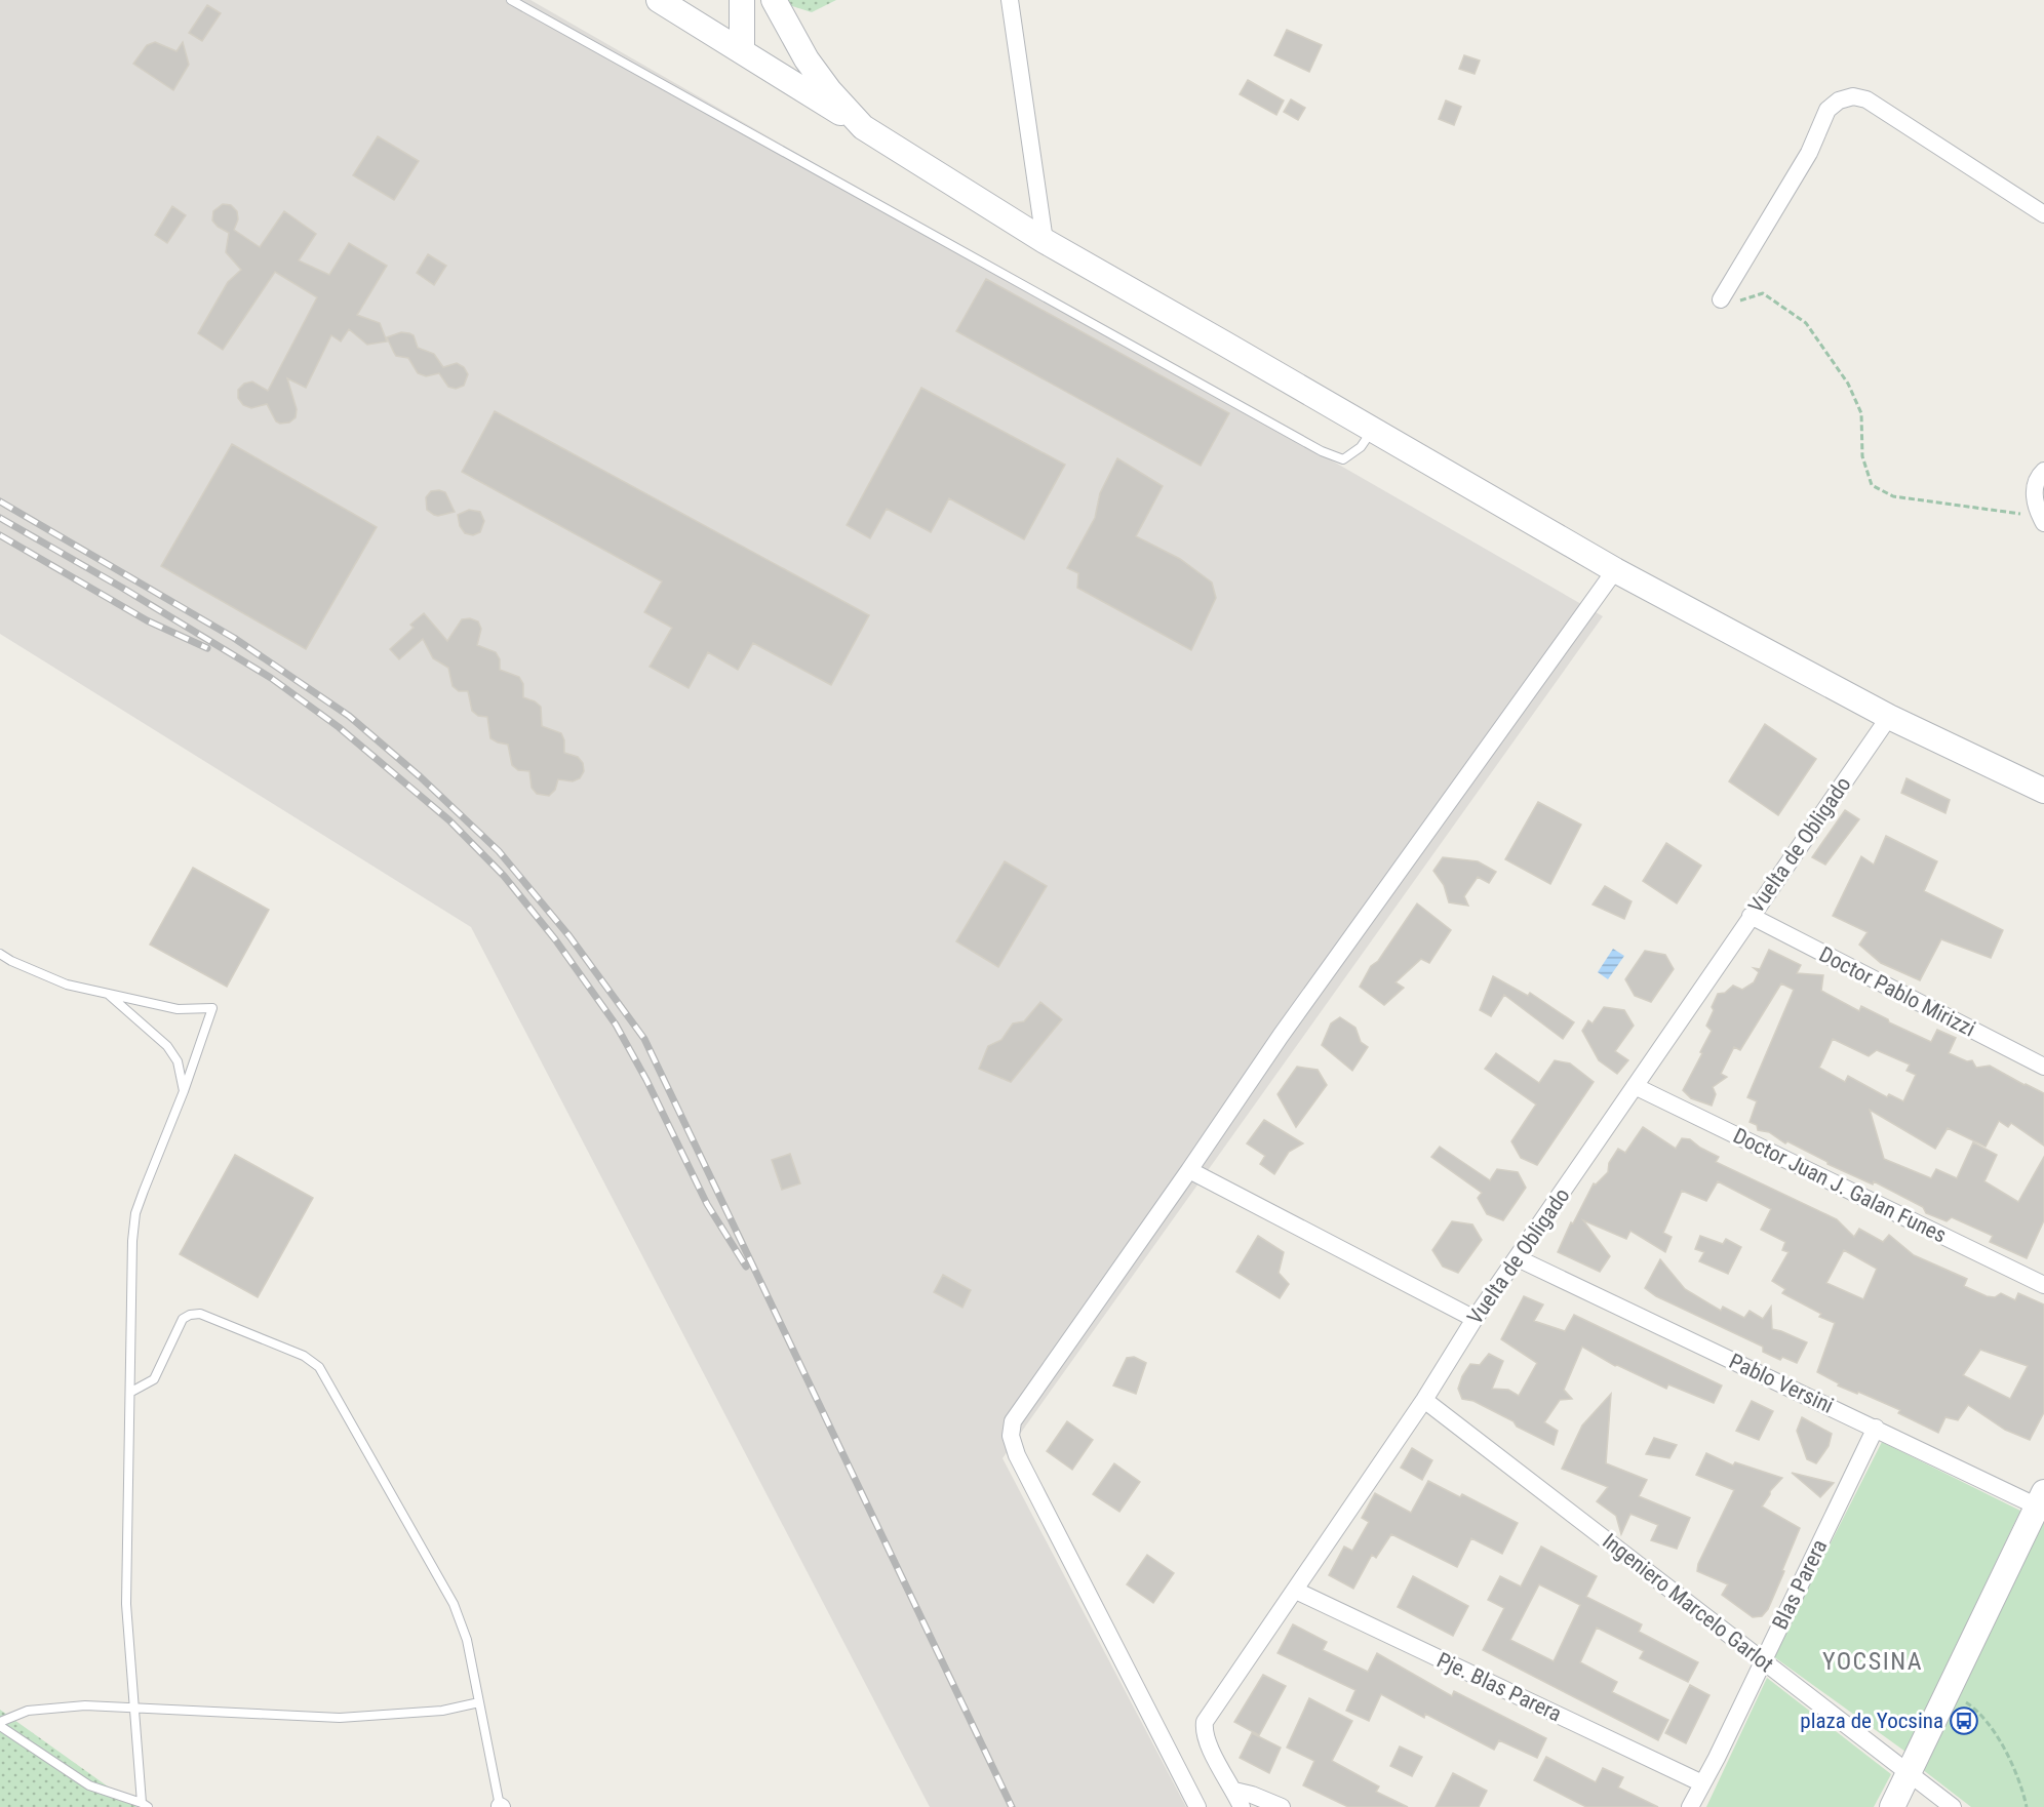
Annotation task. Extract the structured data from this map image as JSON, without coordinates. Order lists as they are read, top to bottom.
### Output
{
  "streets": {
    "street": [
      "Vuelta de Obligado",
      "Doctor Pablo Mirizzi",
      "Doctor Juan J. Galan Funes",
      "Pablo Versini",
      "Blas Parera",
      "Ingeniero Marcelo Garlot",
      "Pje. Blas Parera"
    ]
  },
  "crossings": [
    ["Vuelta de Obligado", "Doctor Pablo Mirizzi"],
    ["Vuelta de Obligado", "Doctor Juan J. Galan Funes"],
    ["Vuelta de Obligado", "Pablo Versini"],
    ["Vuelta de Obligado", "Ingeniero Marcelo Garlot"],
    ["Vuelta de Obligado", "Pje. Blas Parera"],
    ["Pablo Versini", "Blas Parera"],
    ["Blas Parera", "Ingeniero Marcelo Garlot"],
    ["Blas Parera", "Pje. Blas Parera"]
  ],
  "districts": ["YOCSINA"],
  "places": {
    "bus stop": ["plaza de Yocsina"]
  }
}
